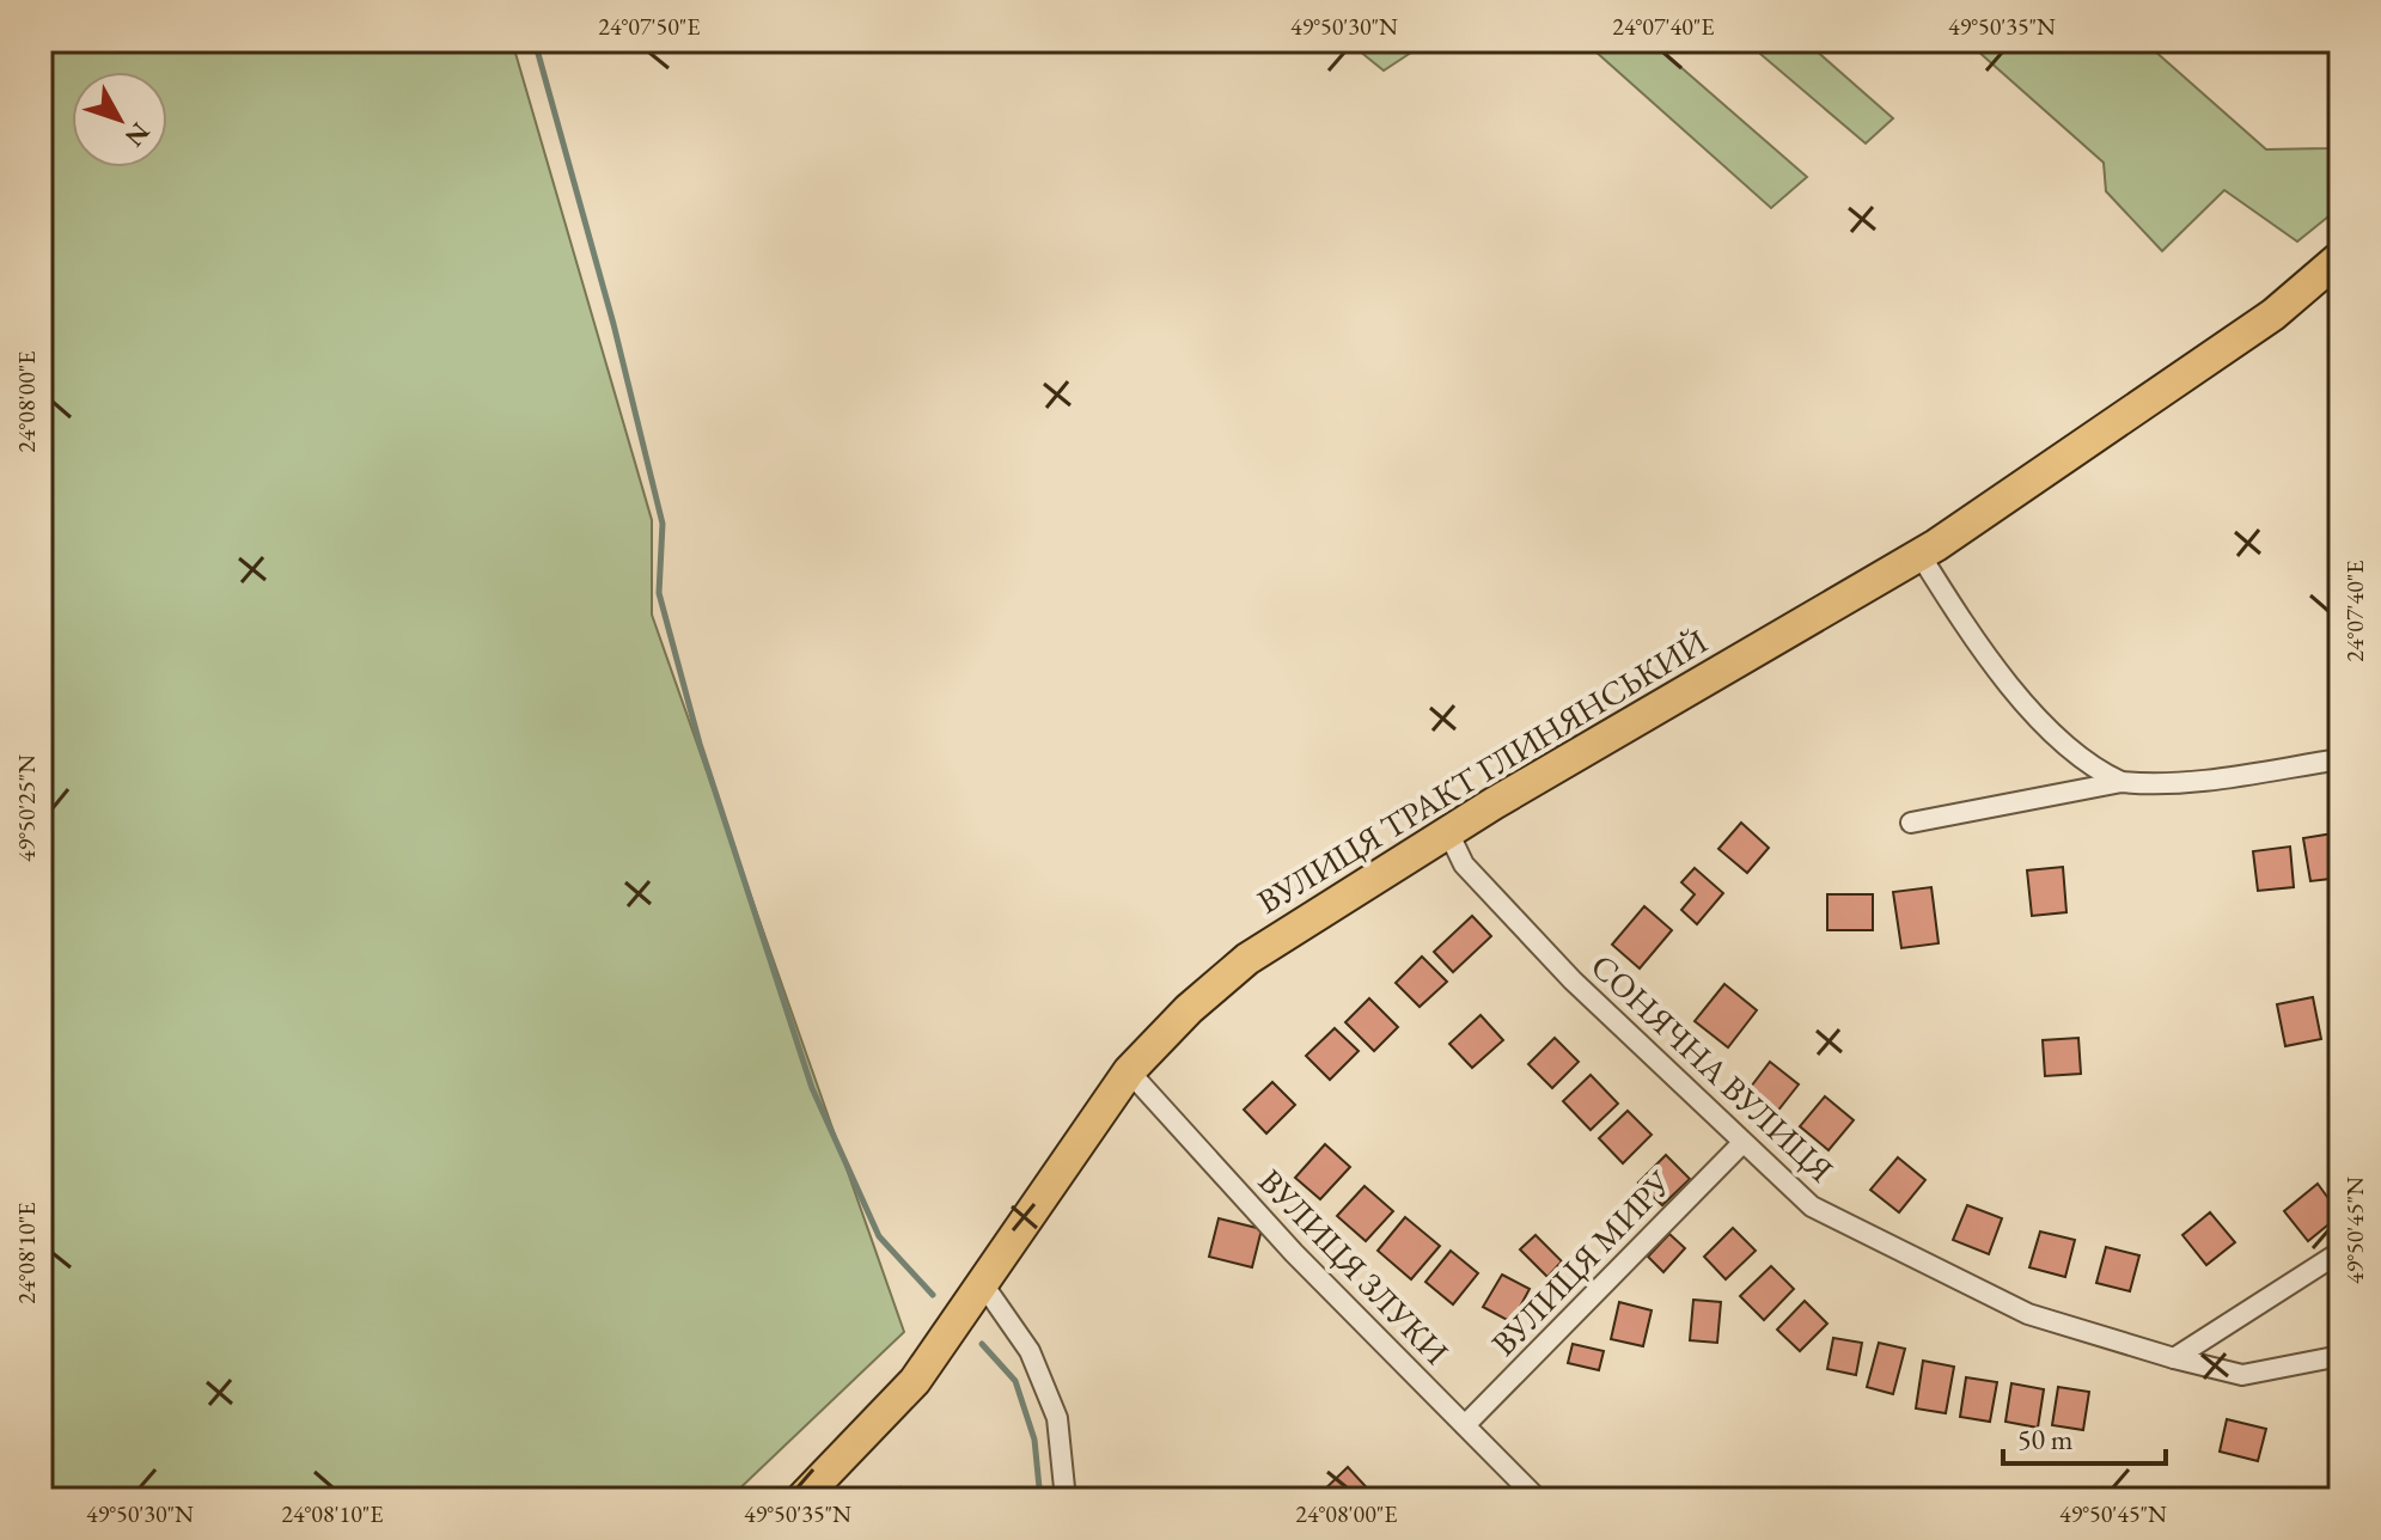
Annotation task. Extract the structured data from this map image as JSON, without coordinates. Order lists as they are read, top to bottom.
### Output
{
  "streets": {
    "main road": ["ВУЛИЦЯ ТРАКТ ГЛИНЯНСЬКИЙ"],
    "street": ["СОНЯЧНА ВУЛИЦЯ", "ВУЛИЦЯ МИРУ", "ВУЛИЦЯ ЗЛУКИ"]
  },
  "crossings": [
    ["ВУЛИЦЯ ТРАКТ ГЛИНЯНСЬКИЙ", "СОНЯЧНА ВУЛИЦЯ"],
    ["ВУЛИЦЯ ТРАКТ ГЛИНЯНСЬКИЙ", "ВУЛИЦЯ ЗЛУКИ"],
    ["СОНЯЧНА ВУЛИЦЯ", "ВУЛИЦЯ МИРУ"],
    ["ВУЛИЦЯ МИРУ", "ВУЛИЦЯ ЗЛУКИ"]
  ],
  "scale_bar": "50 m",
  "north": "bottom right",
  "coordinates": [
    "24°07'50\"E",
    "49°50'30\"N",
    "24°07'40\"E",
    "49°50'35\"N",
    "24°08'00\"E",
    "49°50'25\"N",
    "49°50'45\"N",
    "24°08'10\"E"
  ]
}
